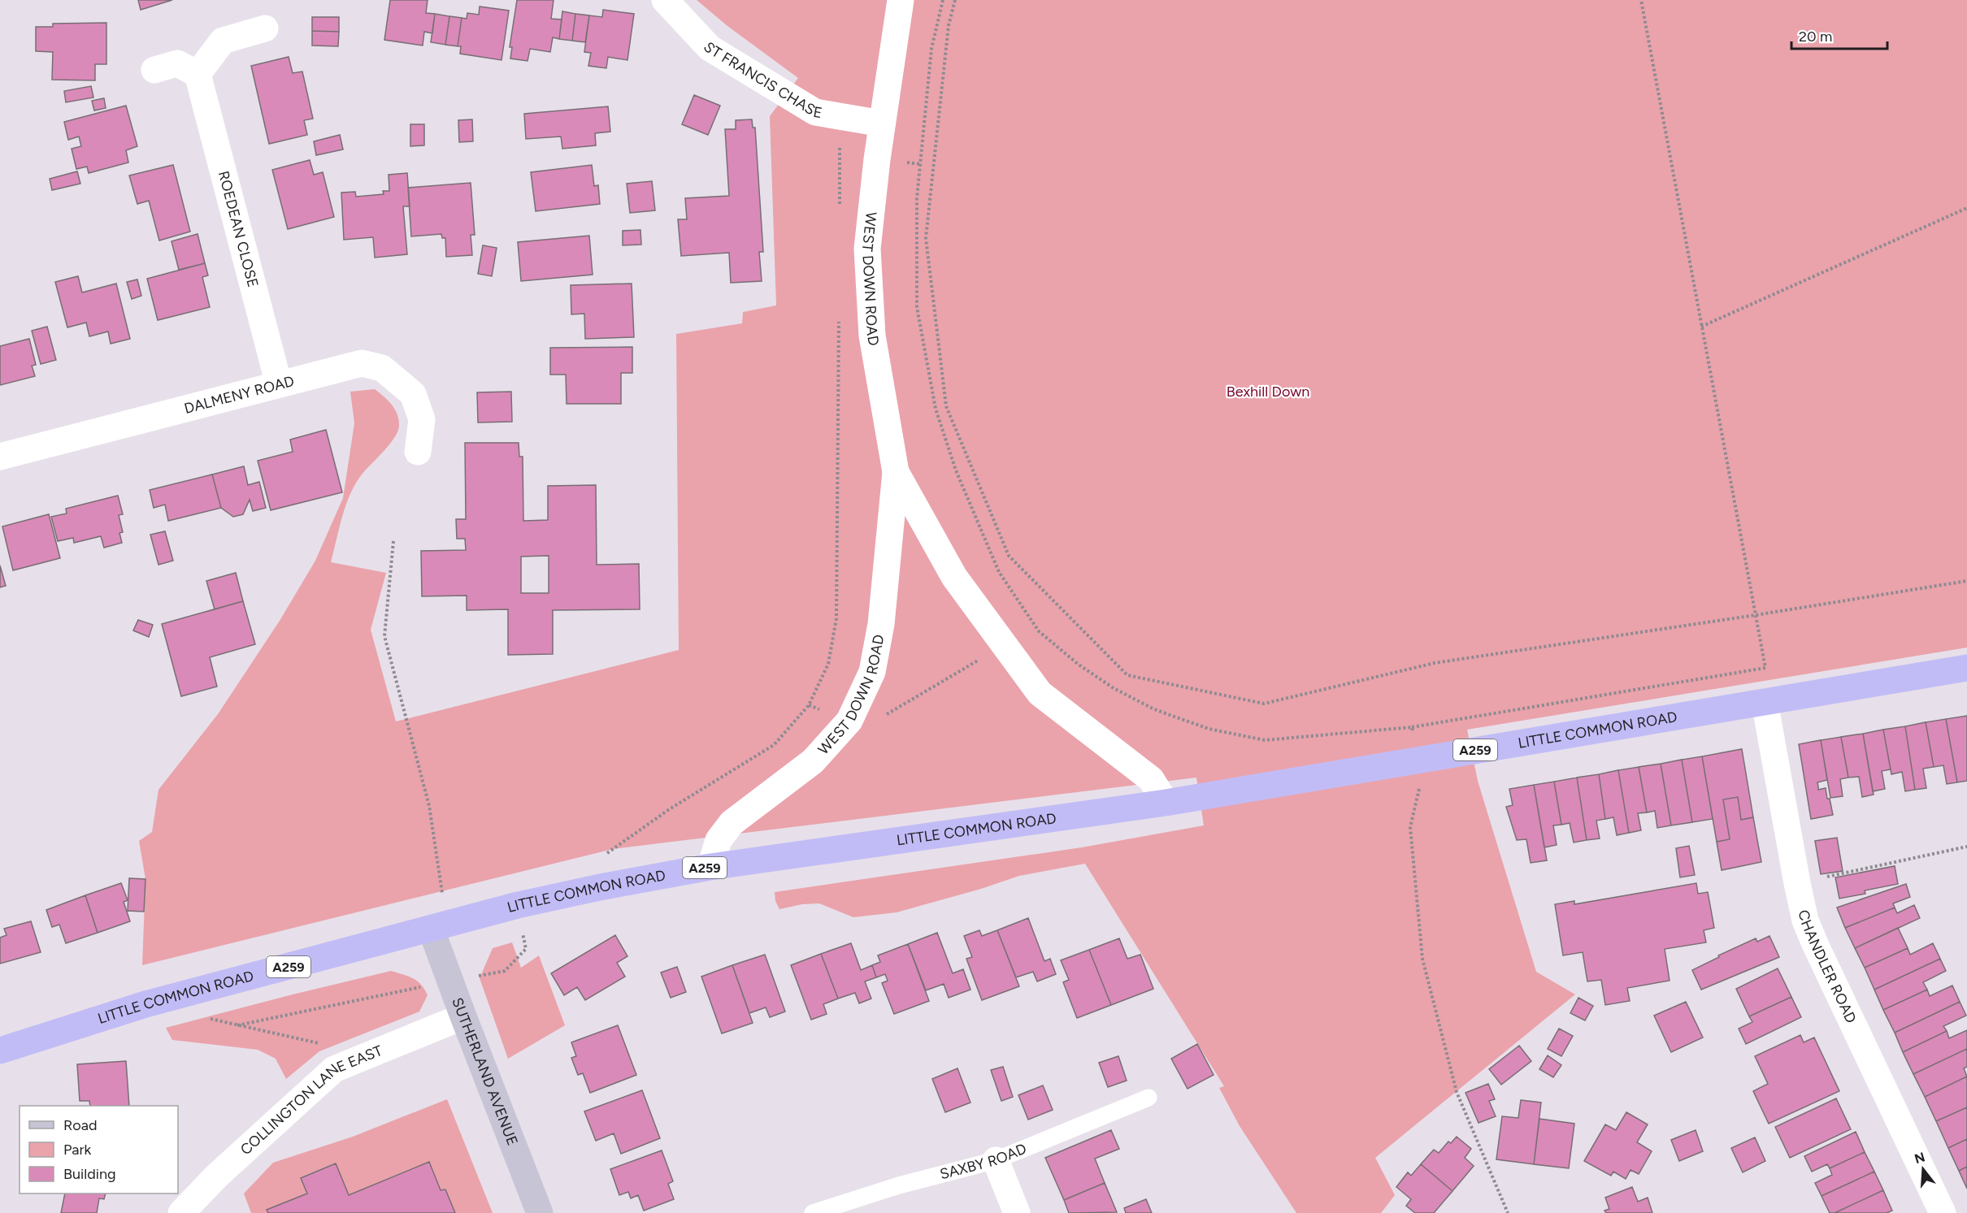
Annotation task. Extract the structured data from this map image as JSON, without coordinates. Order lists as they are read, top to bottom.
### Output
{
  "streets": {
    "highway": ["LITTLE COMMON ROAD", "A259"],
    "main road": ["SUTHERLAND AVENUE"],
    "street": [
      "ST FRANCIS CHASE",
      "ROEDEAN CLOSE",
      "WEST DOWN ROAD",
      "DALMENY ROAD",
      "CHANDLER ROAD",
      "COLLINGTON LANE EAST"
    ],
    "lane": ["SAXBY ROAD"]
  },
  "crossings": [
    ["ST FRANCIS CHASE", "WEST DOWN ROAD"],
    ["ROEDEAN CLOSE", "DALMENY ROAD"],
    ["WEST DOWN ROAD", "LITTLE COMMON ROAD"],
    ["LITTLE COMMON ROAD", "CHANDLER ROAD"],
    ["LITTLE COMMON ROAD", "SUTHERLAND AVENUE"],
    ["SUTHERLAND AVENUE", "COLLINGTON LANE EAST"]
  ],
  "parks": ["Bexhill Down"],
  "legend": ["Road", "Park", "Building"],
  "scale_bar": "20 m",
  "north": "top"
}
